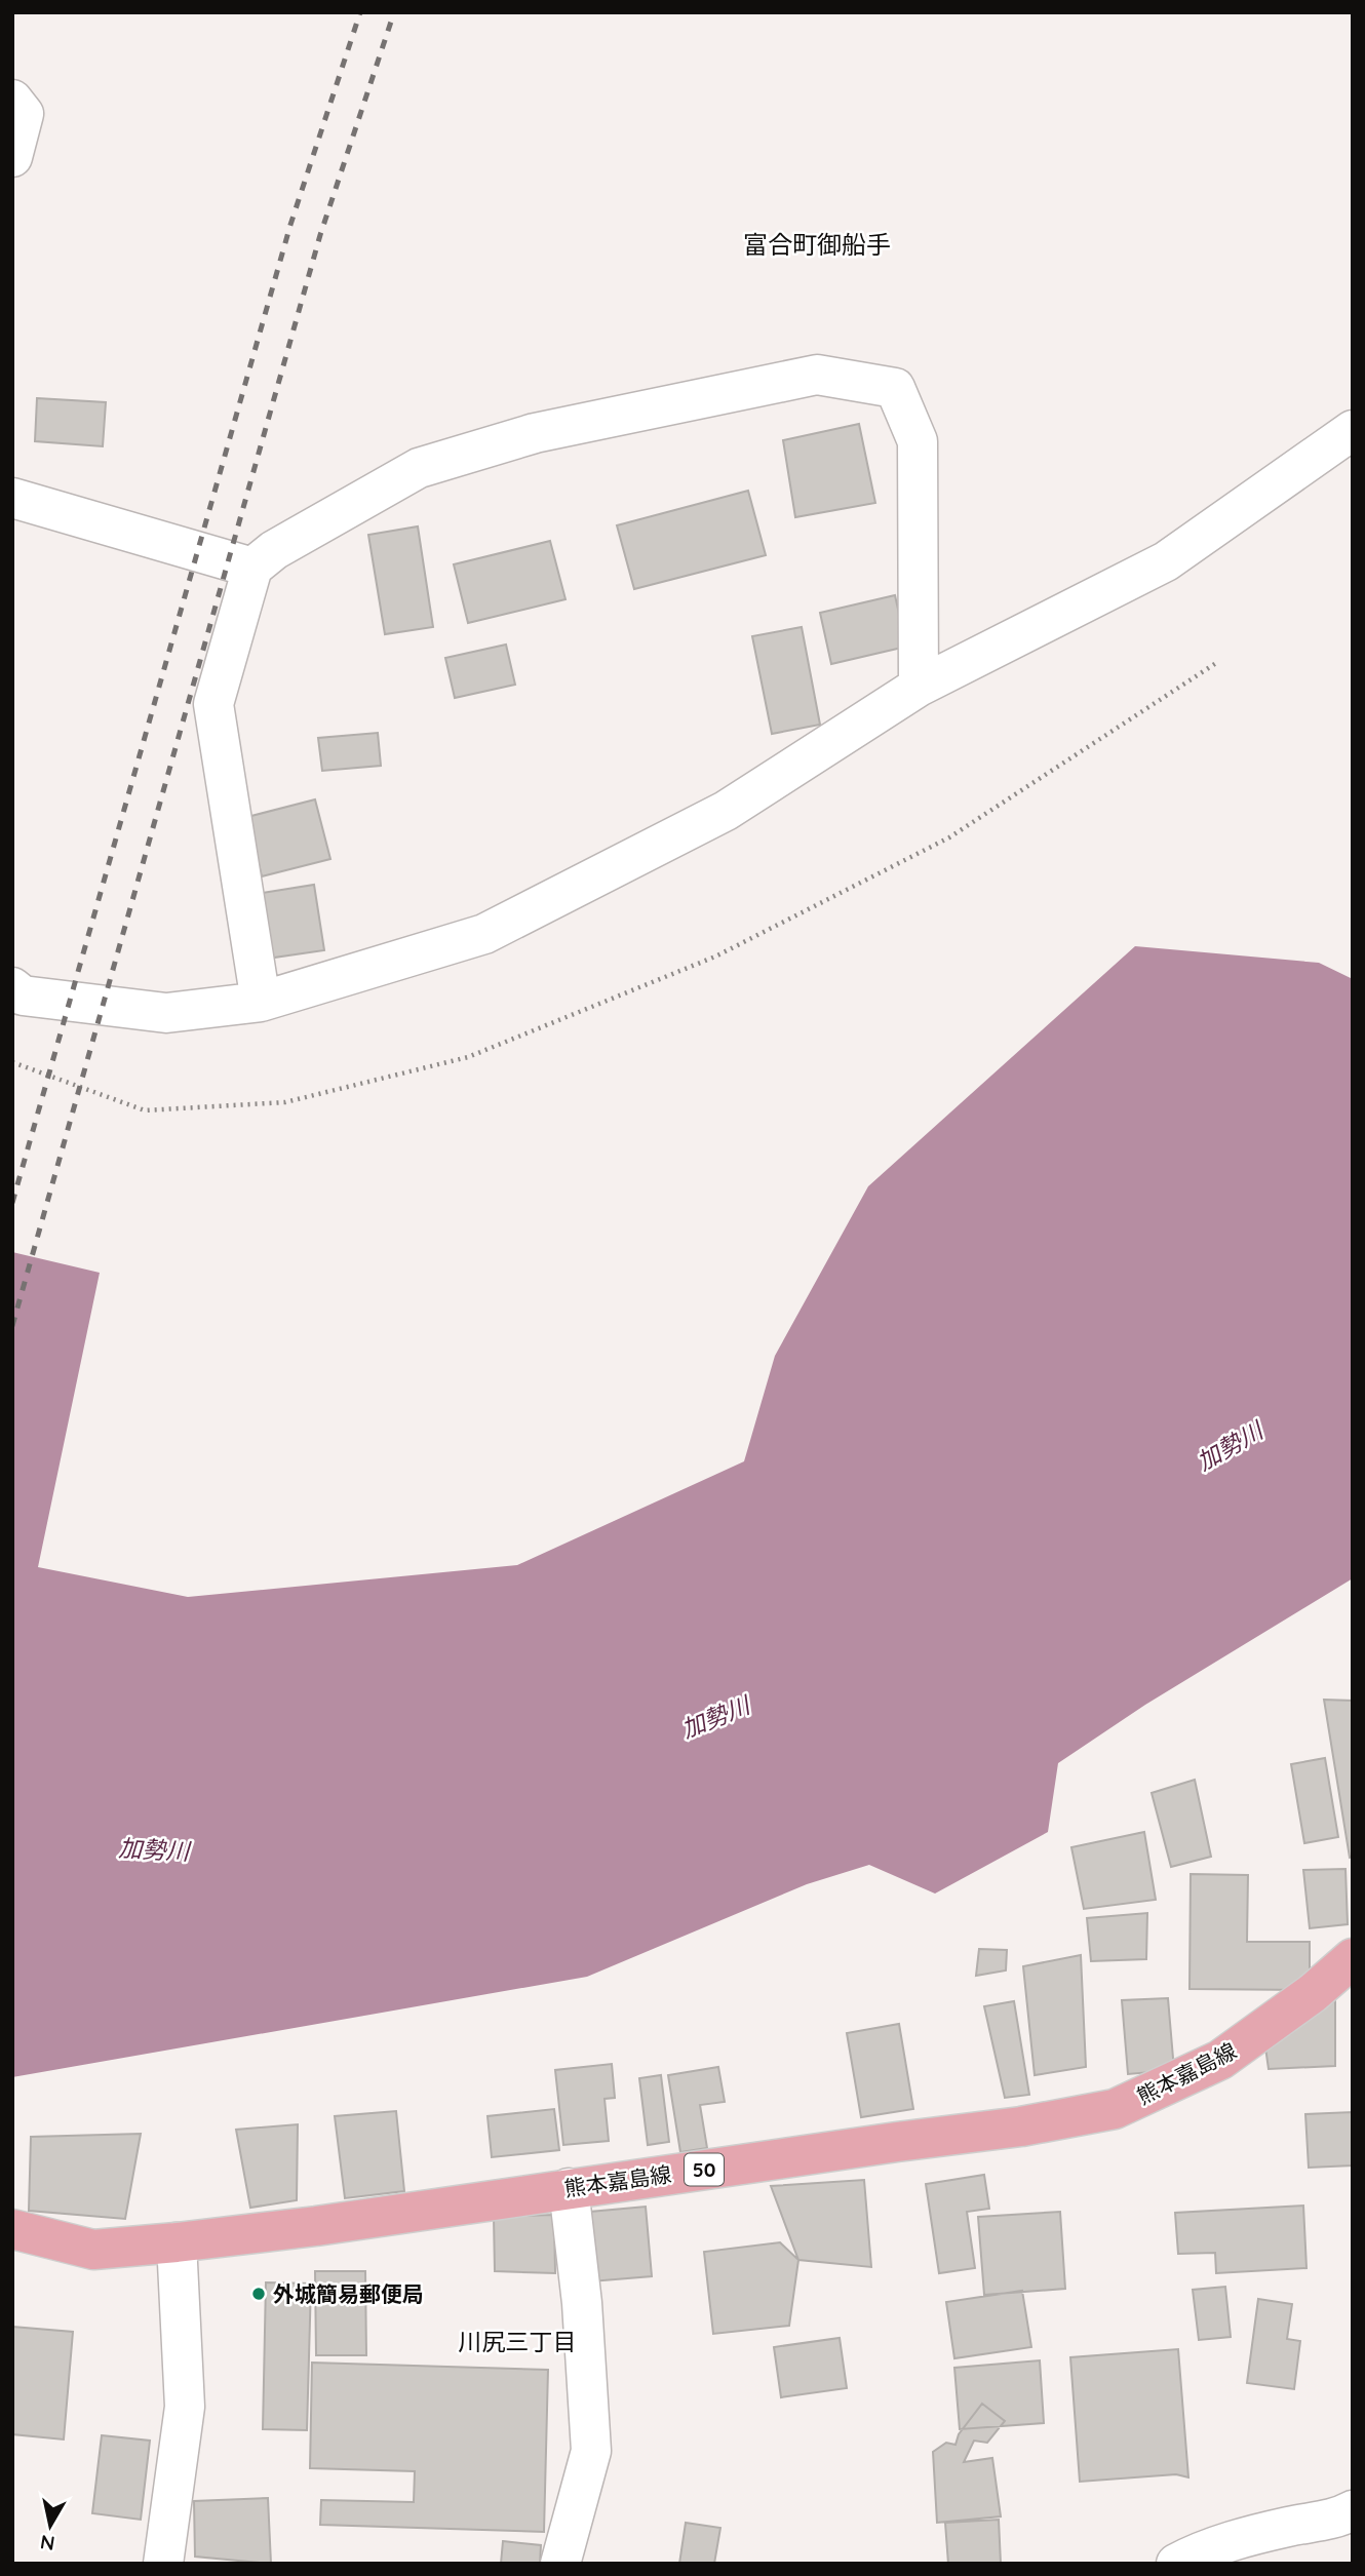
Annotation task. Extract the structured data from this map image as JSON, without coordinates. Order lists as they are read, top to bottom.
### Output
{
  "streets": {
    "main road": ["熊本嘉島線", "50"]
  },
  "districts": ["富合町御船手", "川尻三丁目"],
  "water": ["加勢川"],
  "places": ["外城簡易郵便局"],
  "north": "bottom"
}
